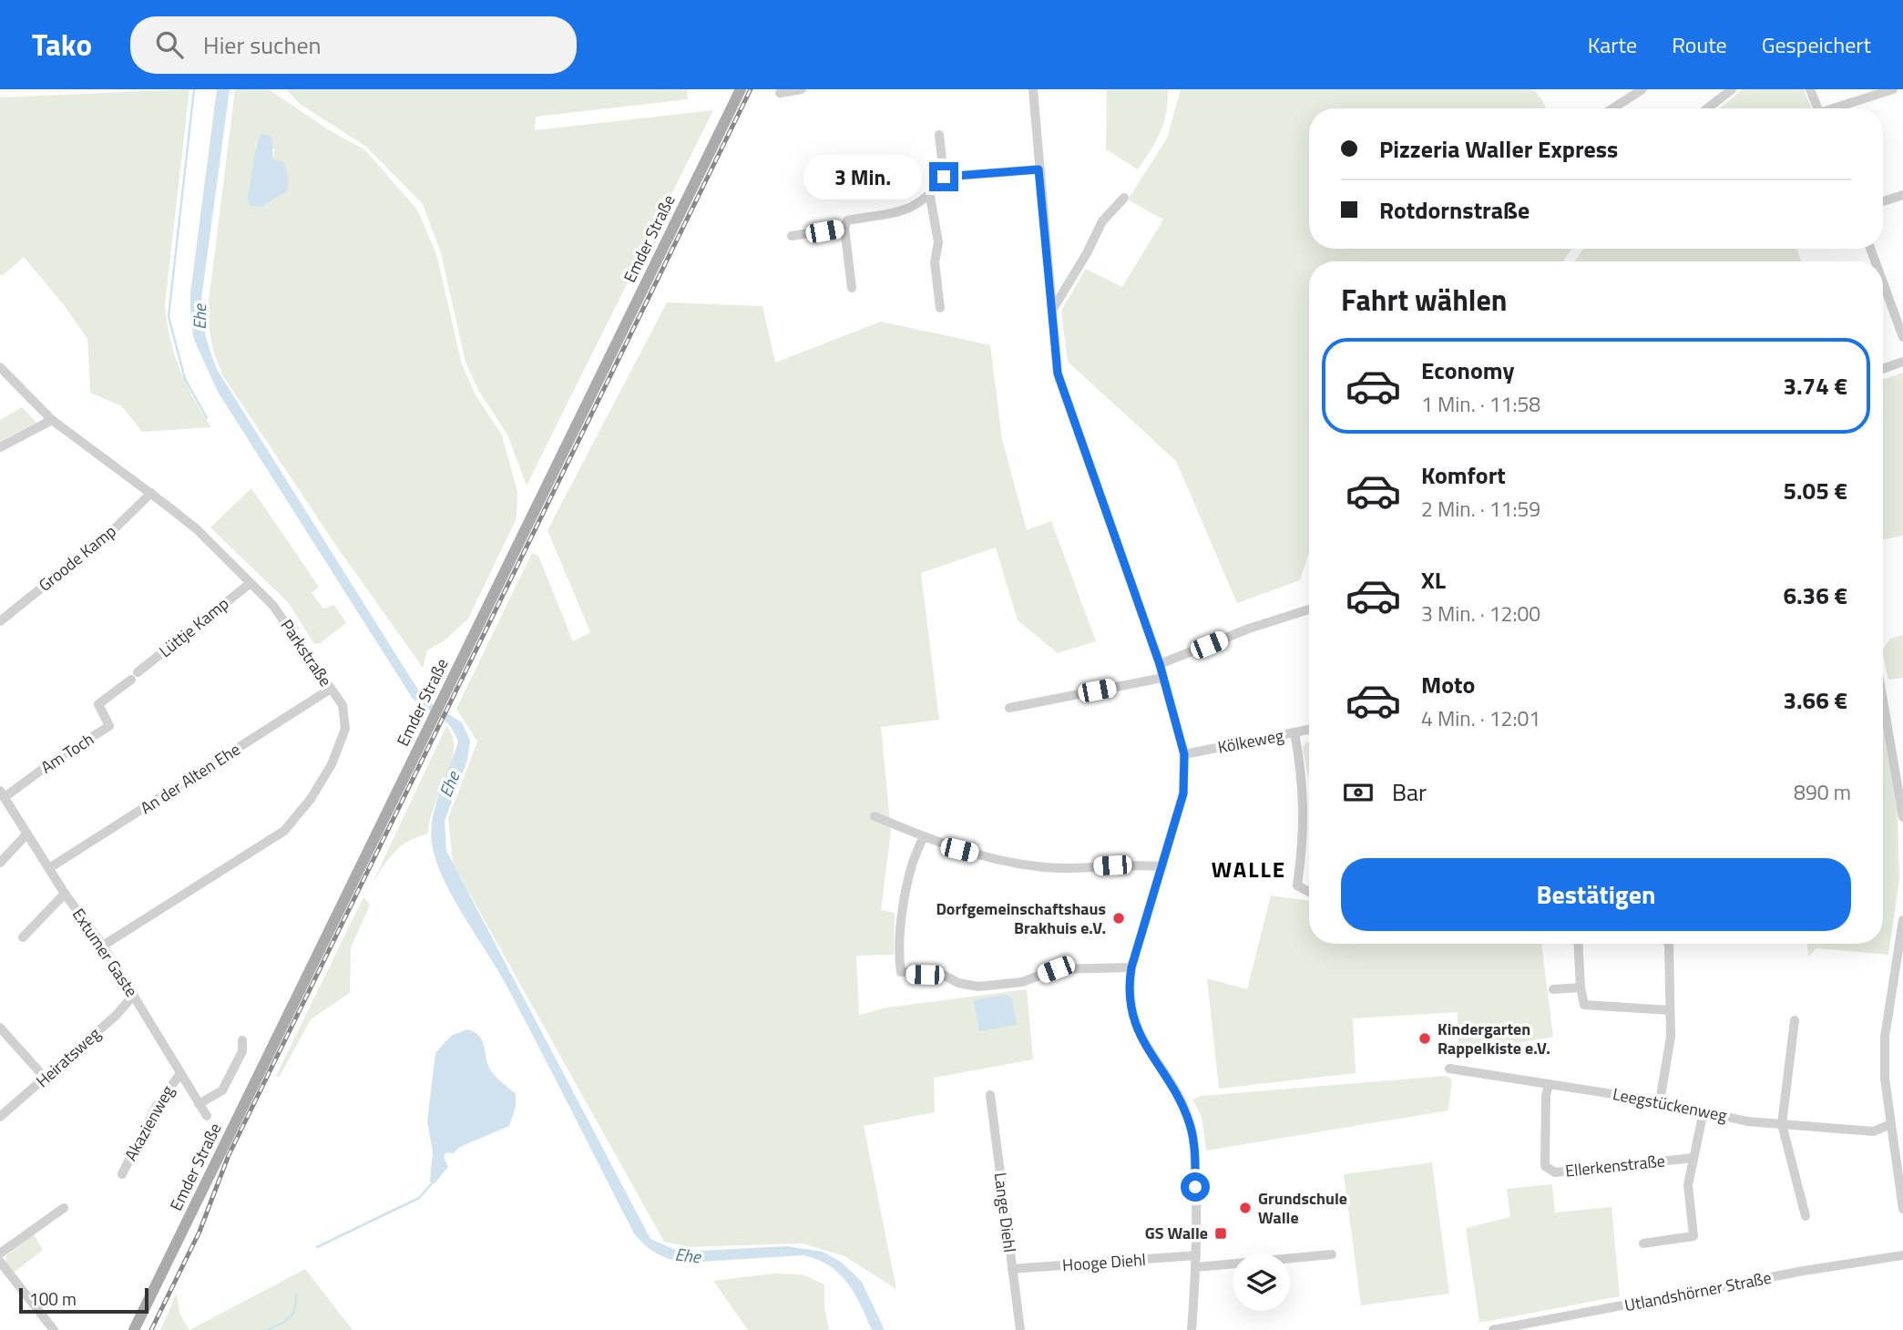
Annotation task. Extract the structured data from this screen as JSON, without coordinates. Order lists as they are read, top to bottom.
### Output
{
  "streets": {
    "main road": ["Emder Straße"],
    "street": [
      "Groode Kamp",
      "Lüttje Kamp",
      "Parkstraße",
      "Kölkeweg",
      "Am Toch",
      "An der Alten Ehe",
      "Extumer Gaste",
      "Heiratsweg",
      "Leegstückenweg",
      "Akazienweg",
      "Ellerkenstraße",
      "Lange Diehl",
      "Hooge Diehl",
      "Utlandshörner Straße"
    ]
  },
  "crossings": [
    ["Groode Kamp", "Parkstraße"],
    ["Lüttje Kamp", "Parkstraße"],
    ["Lüttje Kamp", "Am Toch"],
    ["Parkstraße", "An der Alten Ehe"],
    ["Parkstraße", "Extumer Gaste"],
    ["Am Toch", "Extumer Gaste"],
    ["An der Alten Ehe", "Extumer Gaste"],
    ["Extumer Gaste", "Heiratsweg"],
    ["Extumer Gaste", "Akazienweg"],
    ["Leegstückenweg", "Ellerkenstraße"],
    ["Lange Diehl", "Hooge Diehl"]
  ],
  "districts": ["WALLE"],
  "water": ["Ehe"],
  "places": {
    "other": ["Dorfgemeinschaftshaus Brakhuis e.V.", "Kindergarten Rappelkiste e.V.", "Grundschule Walle"],
    "transit": ["GS Walle"]
  },
  "scale_bar": "100 m",
  "page": {
    "header": "Tako",
    "search": "Hier suchen",
    "nav": ["Karte", "Route", "Gespeichert"],
    "banner": ["Pizzeria Waller Express", "Rotdornstraße"],
    "bubble": "3 Min.",
    "heading": "Fahrt wählen",
    "list": [
      {
        "name": "Economy",
        "note": "1 Min. · 11:58",
        "value": "3.74 €"
      },
      {
        "name": "Komfort",
        "note": "2 Min. · 11:59",
        "value": "5.05 €"
      },
      {
        "name": "XL",
        "note": "3 Min. · 12:00",
        "value": "6.36 €"
      },
      {
        "name": "Moto",
        "note": "4 Min. · 12:01",
        "value": "3.66 €"
      }
    ],
    "pay": ["Bar", "890 m"],
    "buttons": "Bestätigen",
    "scale": "100 m"
  }
}
